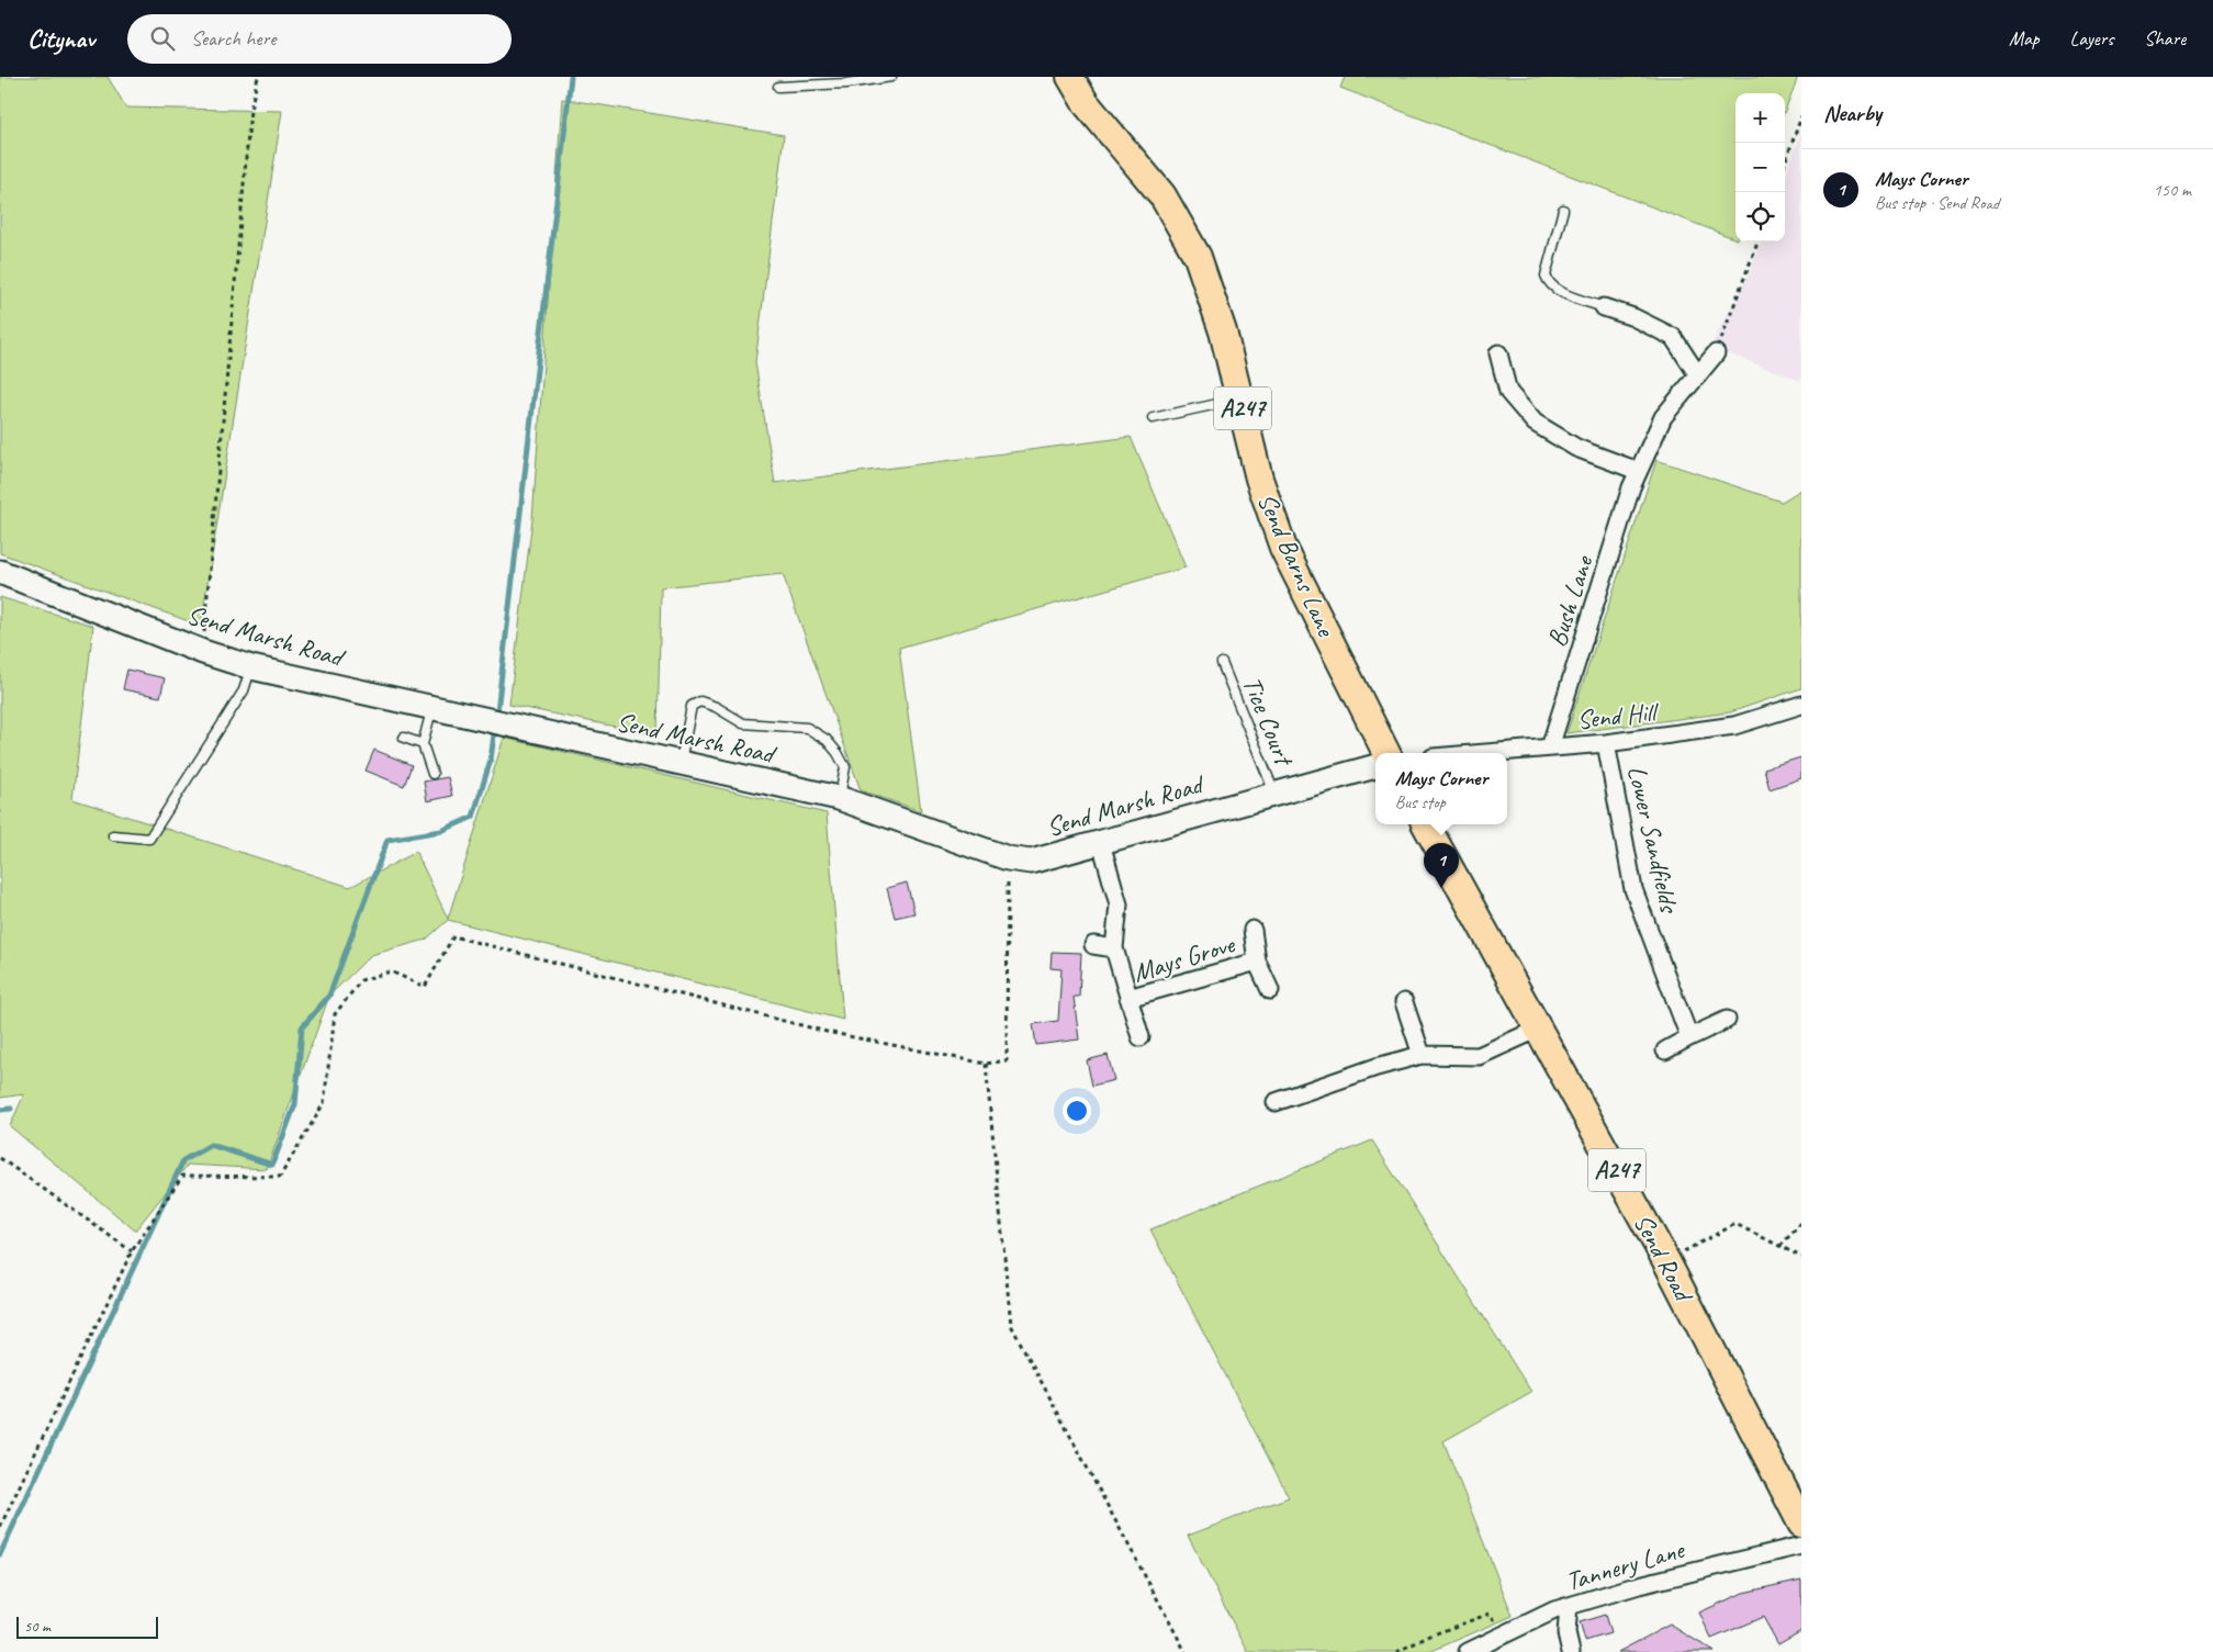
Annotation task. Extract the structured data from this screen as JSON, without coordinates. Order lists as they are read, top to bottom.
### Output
{
  "streets": {
    "main road": [
      "A247",
      "Send Barns Lane",
      "Send Marsh Road",
      "Send Road"
    ],
    "street": [
      "Bush Lane",
      "Send Hill",
      "Lower Sandfields",
      "Mays Grove",
      "Tannery Lane"
    ],
    "lane": ["Tice Court"]
  },
  "crossings": [
    ["Bush Lane", "Send Hill"],
    ["Send Marsh Road", "Tice Court"],
    ["Send Hill", "Lower Sandfields"]
  ],
  "scale_bar": "50 m",
  "page": {
    "header": "Citynav",
    "search": "Search here",
    "nav": ["Map", "Layers", "Share"],
    "heading": "Nearby",
    "map_buttons": ["+", "−"],
    "list": [
      {
        "mark": "1",
        "name": "Mays Corner",
        "note": "Bus stop · Send Road",
        "value": "150 m"
      }
    ],
    "popup": ["Mays Corner", "Bus stop"],
    "pins": "1",
    "scale": "50 m"
  }
}
